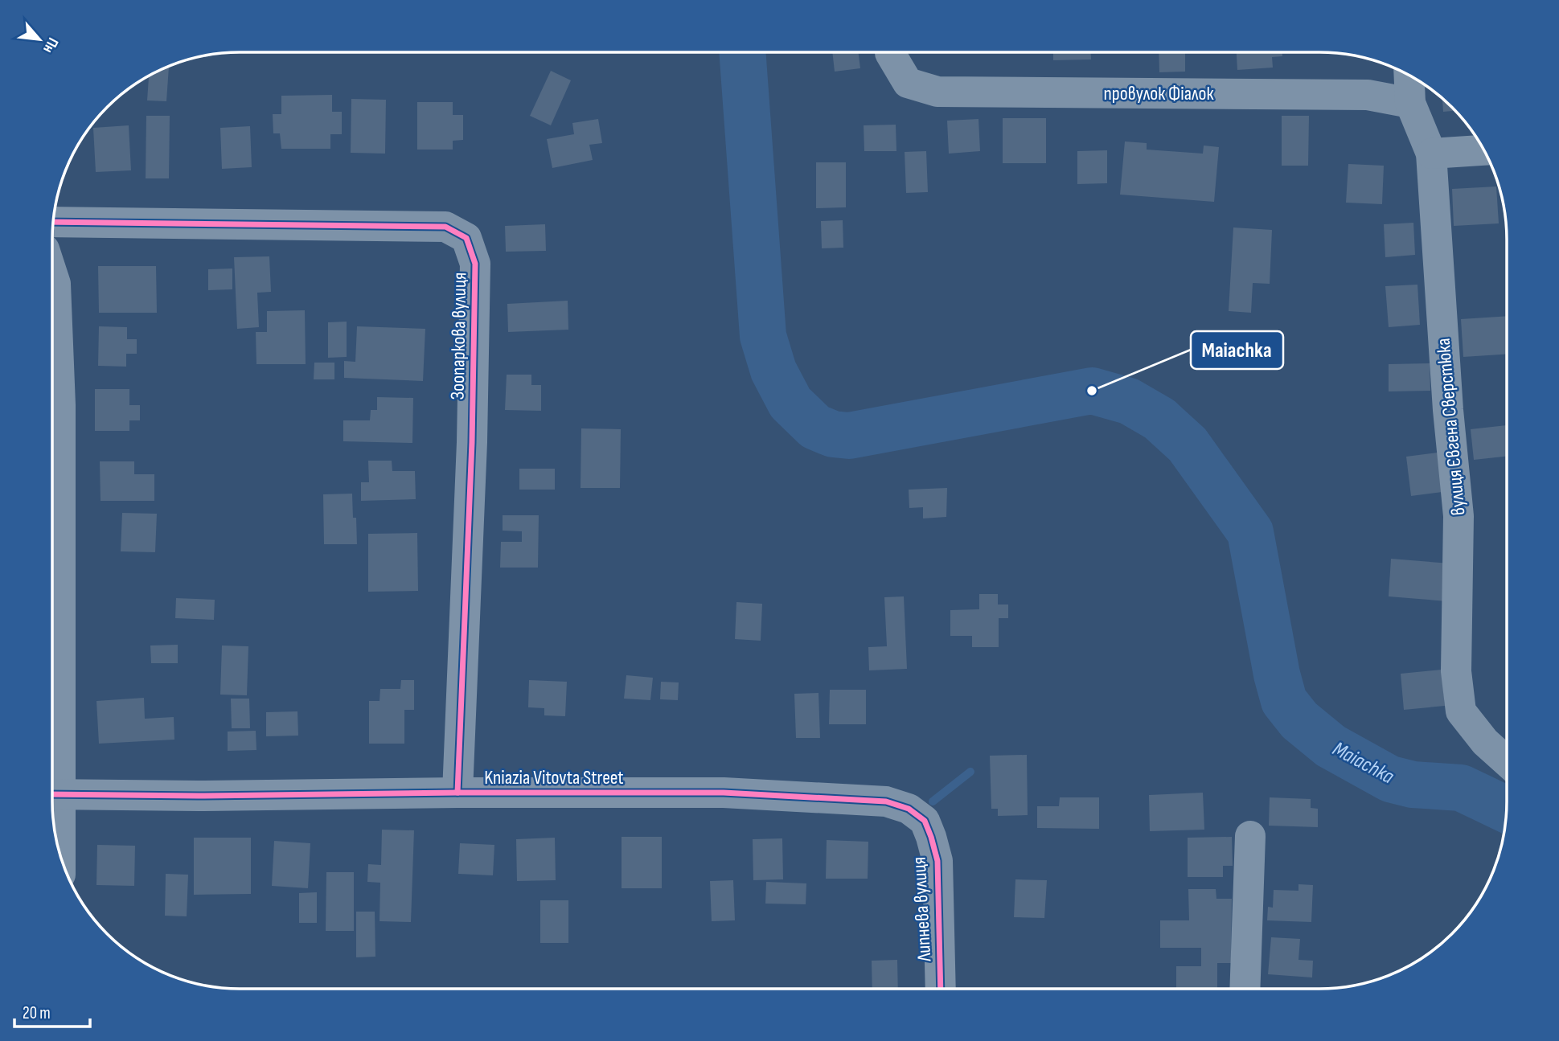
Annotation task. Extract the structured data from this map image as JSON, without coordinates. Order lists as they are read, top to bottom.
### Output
{
  "streets": {
    "street": [
      "провулок Фіалок",
      "Зоопаркова вулиця",
      "вулиця Євгена Сверстюка",
      "Kniazia Vitovta Street",
      "Липнева вулиця"
    ]
  },
  "crossings": [
    ["провулок Фіалок", "вулиця Євгена Сверстюка"],
    ["Зоопаркова вулиця", "Kniazia Vitovta Street"],
    ["Kniazia Vitovta Street", "Липнева вулиця"]
  ],
  "water": ["Maiachka"],
  "places": ["Maiachka"],
  "scale_bar": "20 m",
  "north": "bottom right"
}
